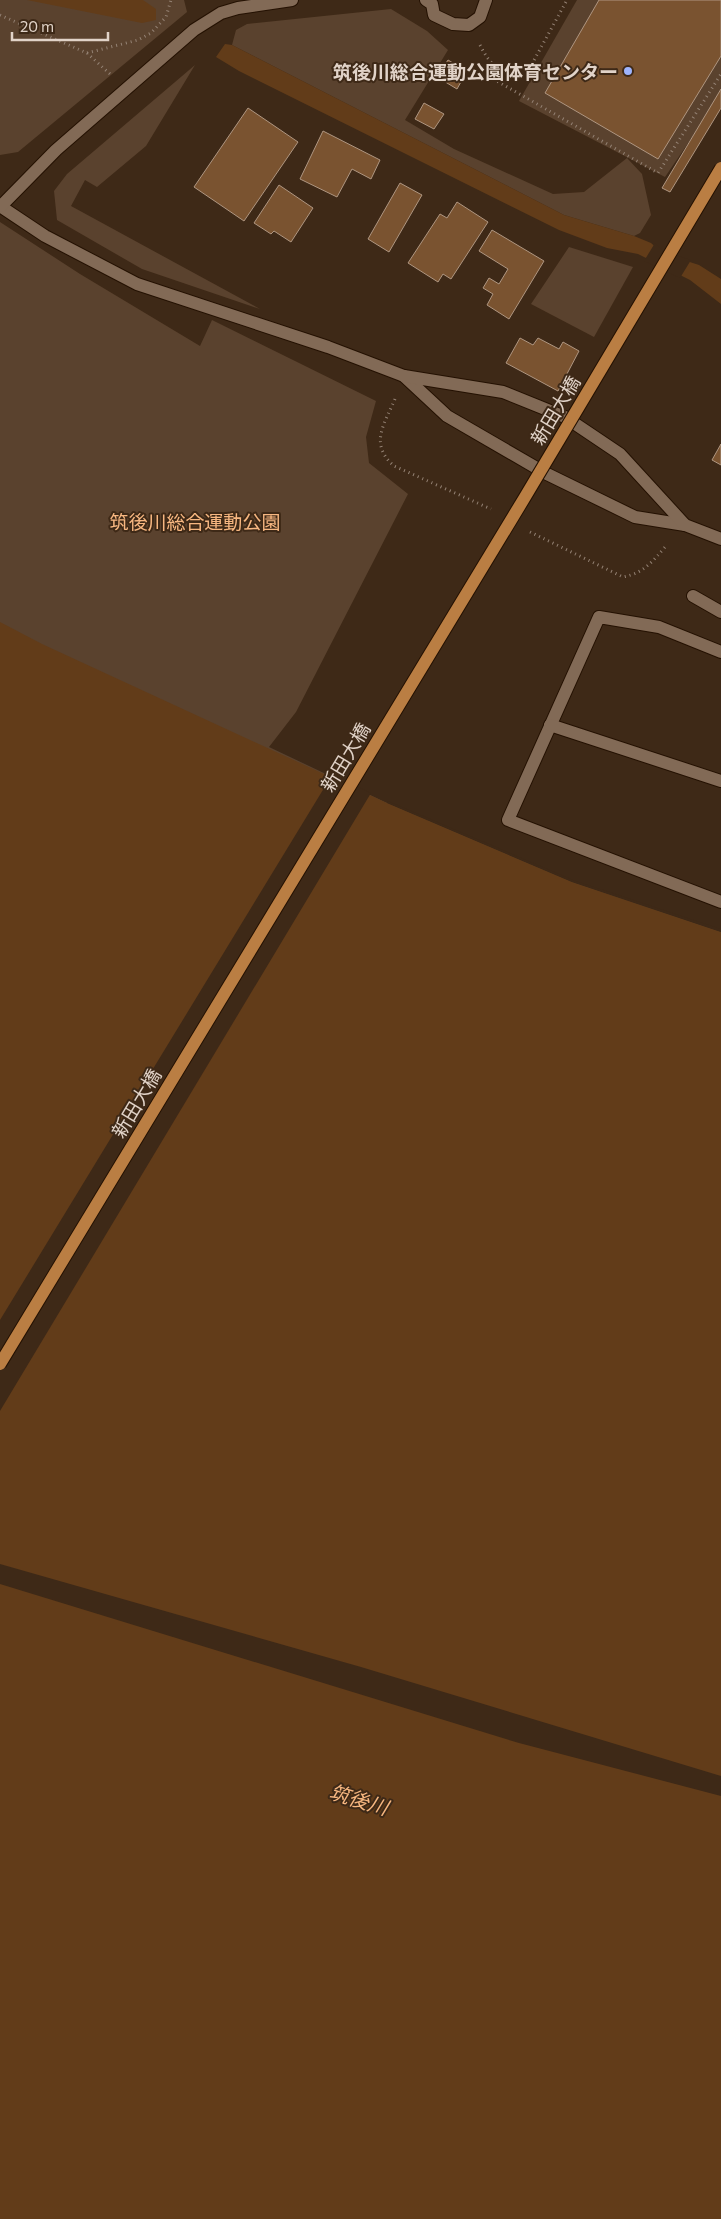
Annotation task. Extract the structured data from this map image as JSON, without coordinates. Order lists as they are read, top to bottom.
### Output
{
  "streets": {
    "main road": ["新田大橋"]
  },
  "water": ["筑後川"],
  "parks": ["筑後川総合運動公園"],
  "places": ["筑後川総合運動公園体育センター"],
  "scale_bar": "20 m"
}
